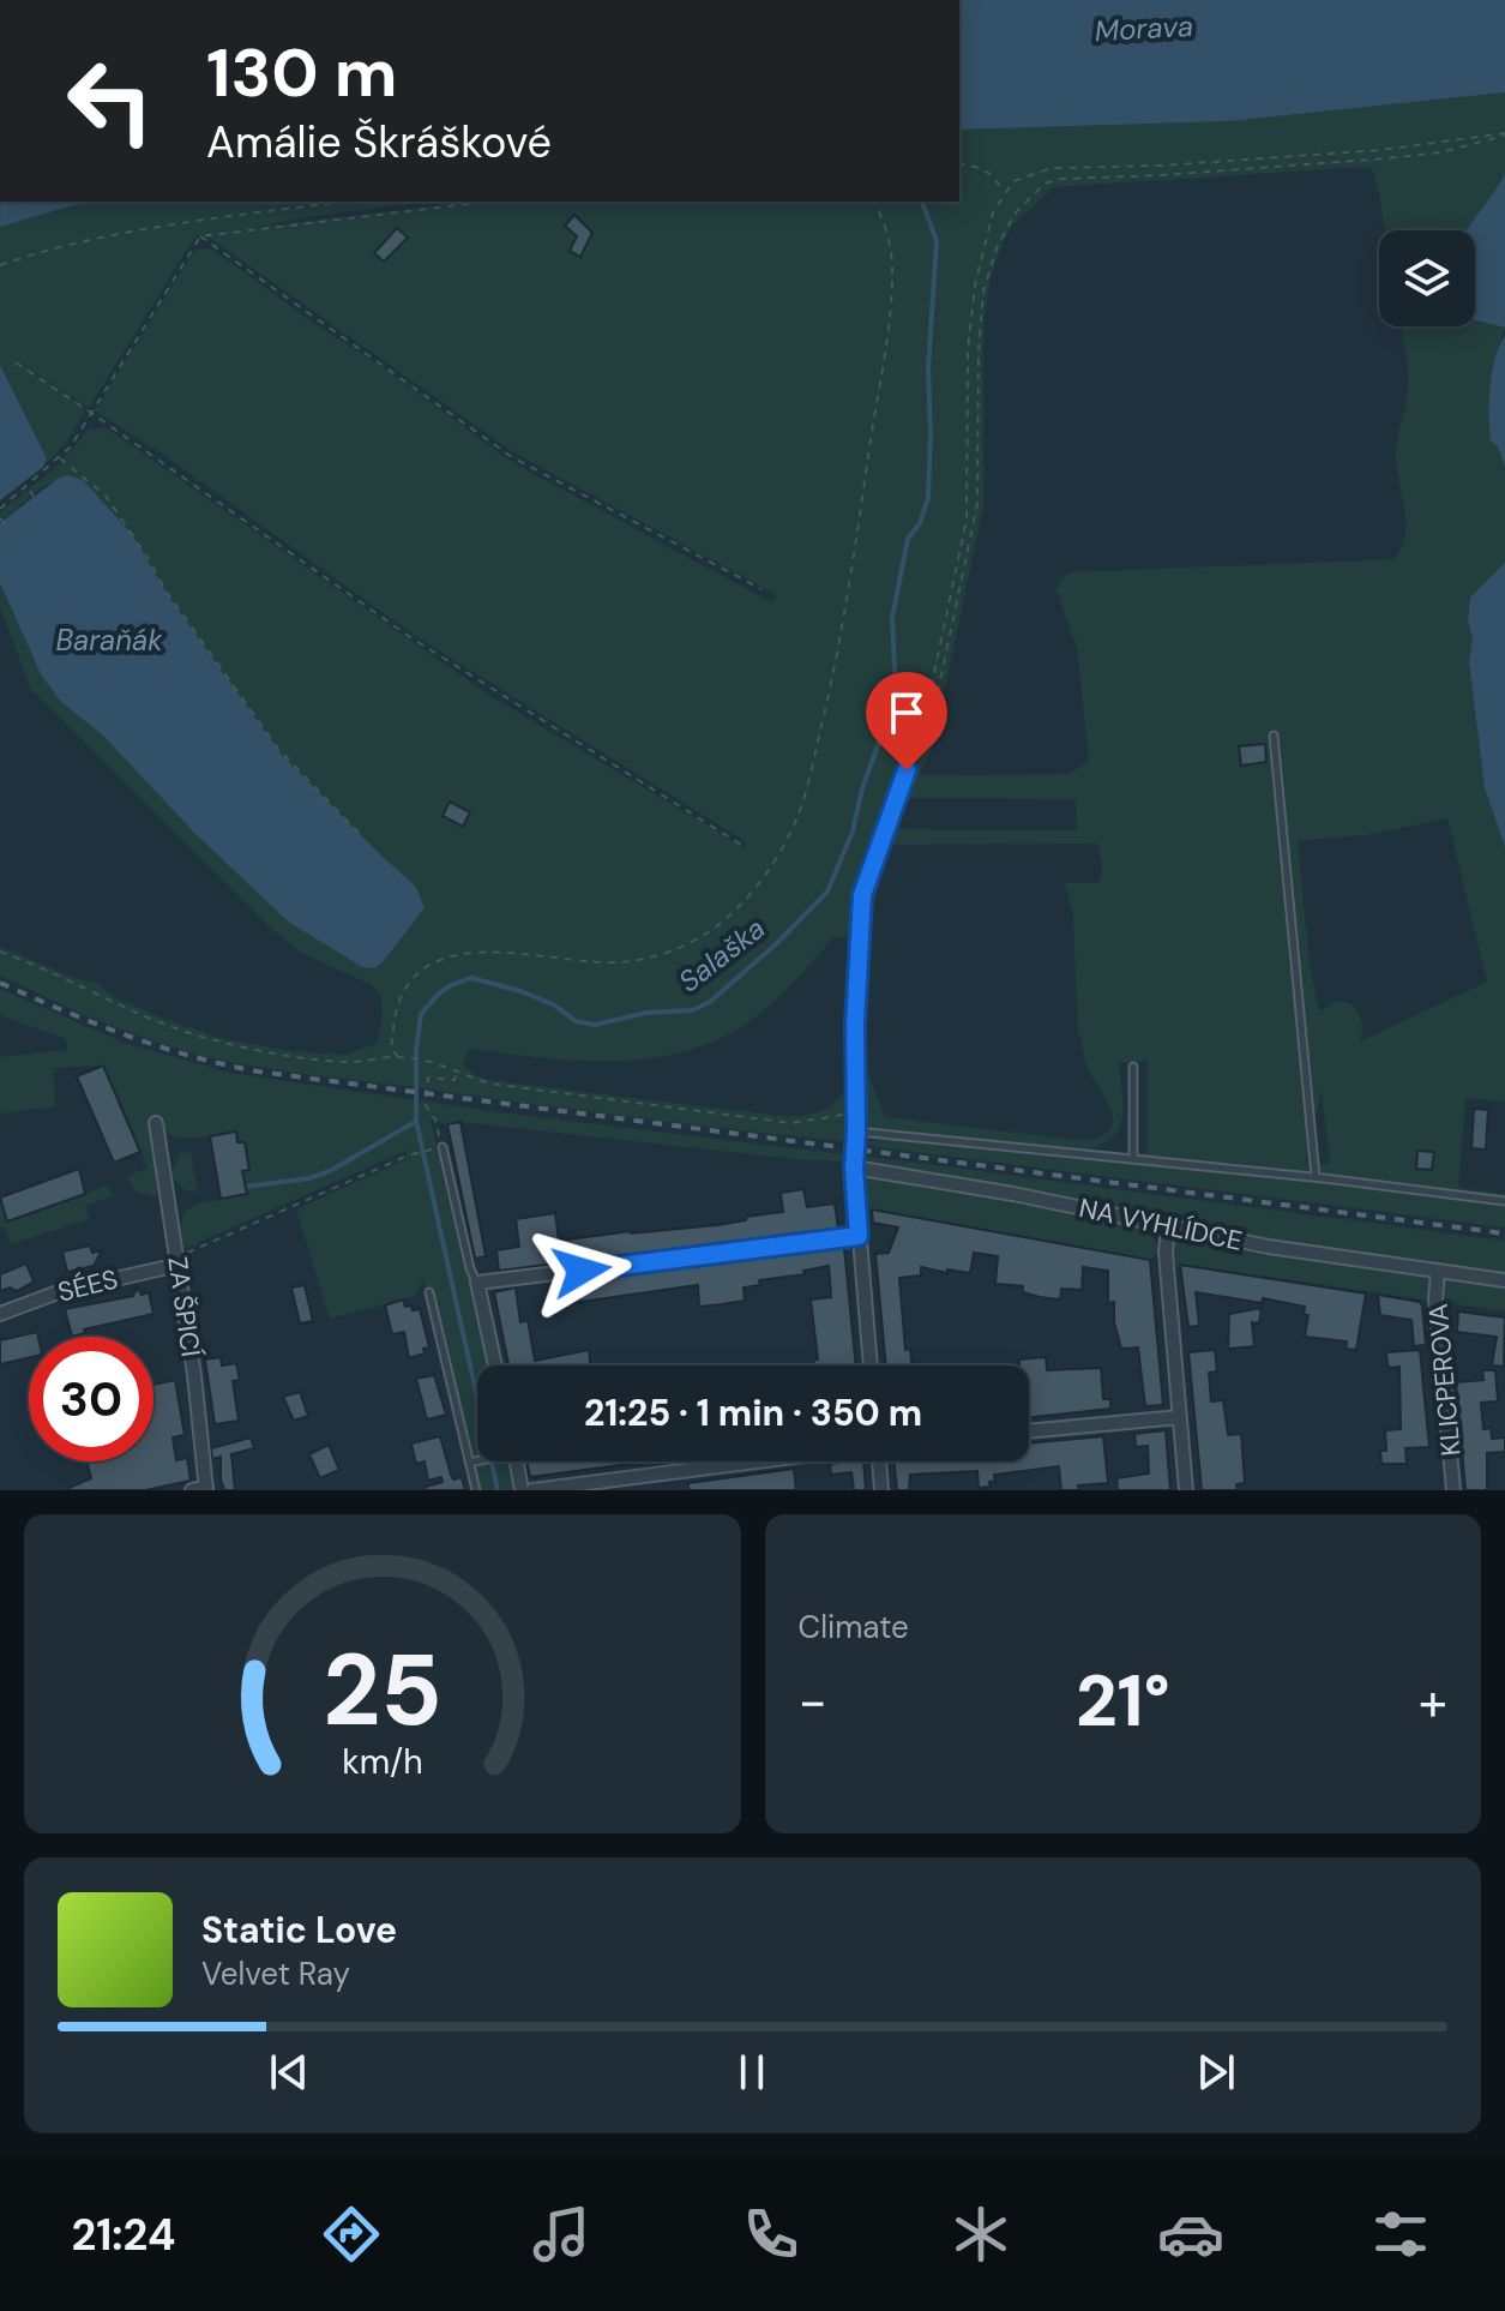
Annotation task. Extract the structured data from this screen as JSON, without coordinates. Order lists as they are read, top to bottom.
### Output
{
  "streets": {
    "street": [
      "NA VYHLÍDCE",
      "SÉES",
      "ZA ŠPICÍ",
      "KLICPEROVA"
    ]
  },
  "crossings": [
    ["NA VYHLÍDCE", "KLICPEROVA"],
    ["SÉES", "ZA ŠPICÍ"]
  ],
  "water": ["Morava", "Baraňák", "Salaška"],
  "page": {
    "turn": ["130 m", "Amálie Škráškové"],
    "limit": "30",
    "trip": "21:25 · 1 min · 350 m",
    "tile": "Climate",
    "heat": ["−", "21°", "+"],
    "song": ["Static Love", "Velvet Ray"],
    "tabs": "21:24",
    "gauge": ["25", "km/h"]
  }
}
